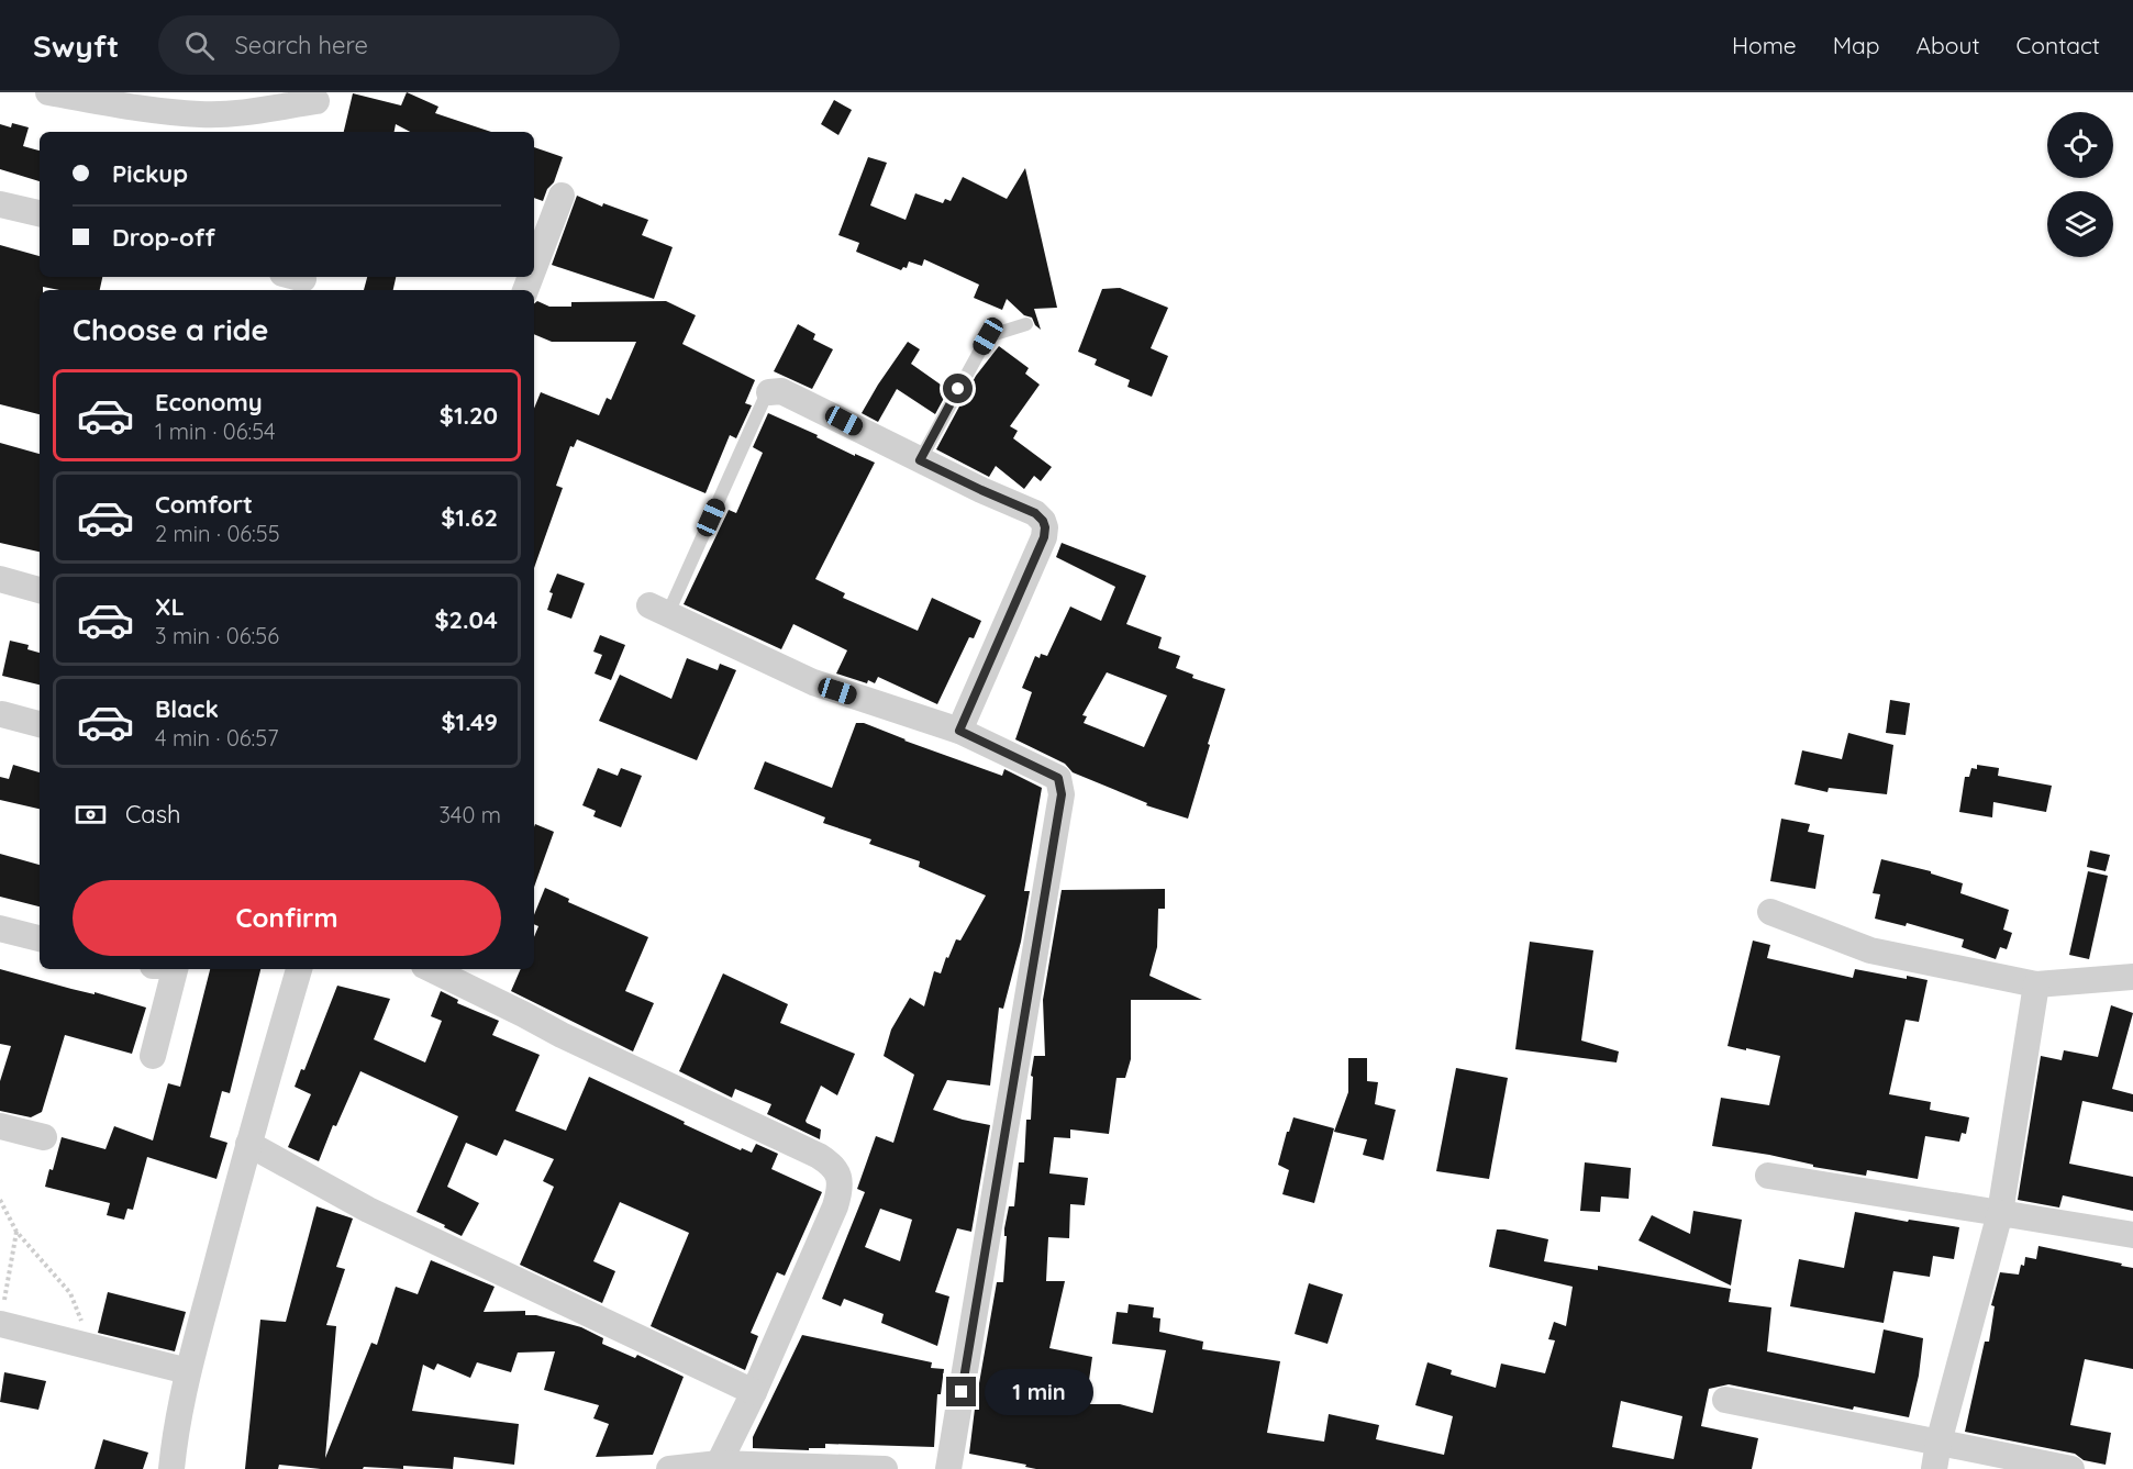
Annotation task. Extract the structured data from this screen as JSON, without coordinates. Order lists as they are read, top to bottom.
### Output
{
  "page": {
    "header": "Swyft",
    "search": "Search here",
    "nav": [
      "Home",
      "Map",
      "About",
      "Contact"
    ],
    "banner": ["Pickup", "Drop-off"],
    "heading": "Choose a ride",
    "list": [
      {
        "name": "Economy",
        "note": "1 min · 06:54",
        "value": "$1.20"
      },
      {
        "name": "Comfort",
        "note": "2 min · 06:55",
        "value": "$1.62"
      },
      {
        "name": "XL",
        "note": "3 min · 06:56",
        "value": "$2.04"
      },
      {
        "name": "Black",
        "note": "4 min · 06:57",
        "value": "$1.49"
      }
    ],
    "pay": ["Cash", "340 m"],
    "buttons": "Confirm",
    "bubble": "1 min"
  }
}
